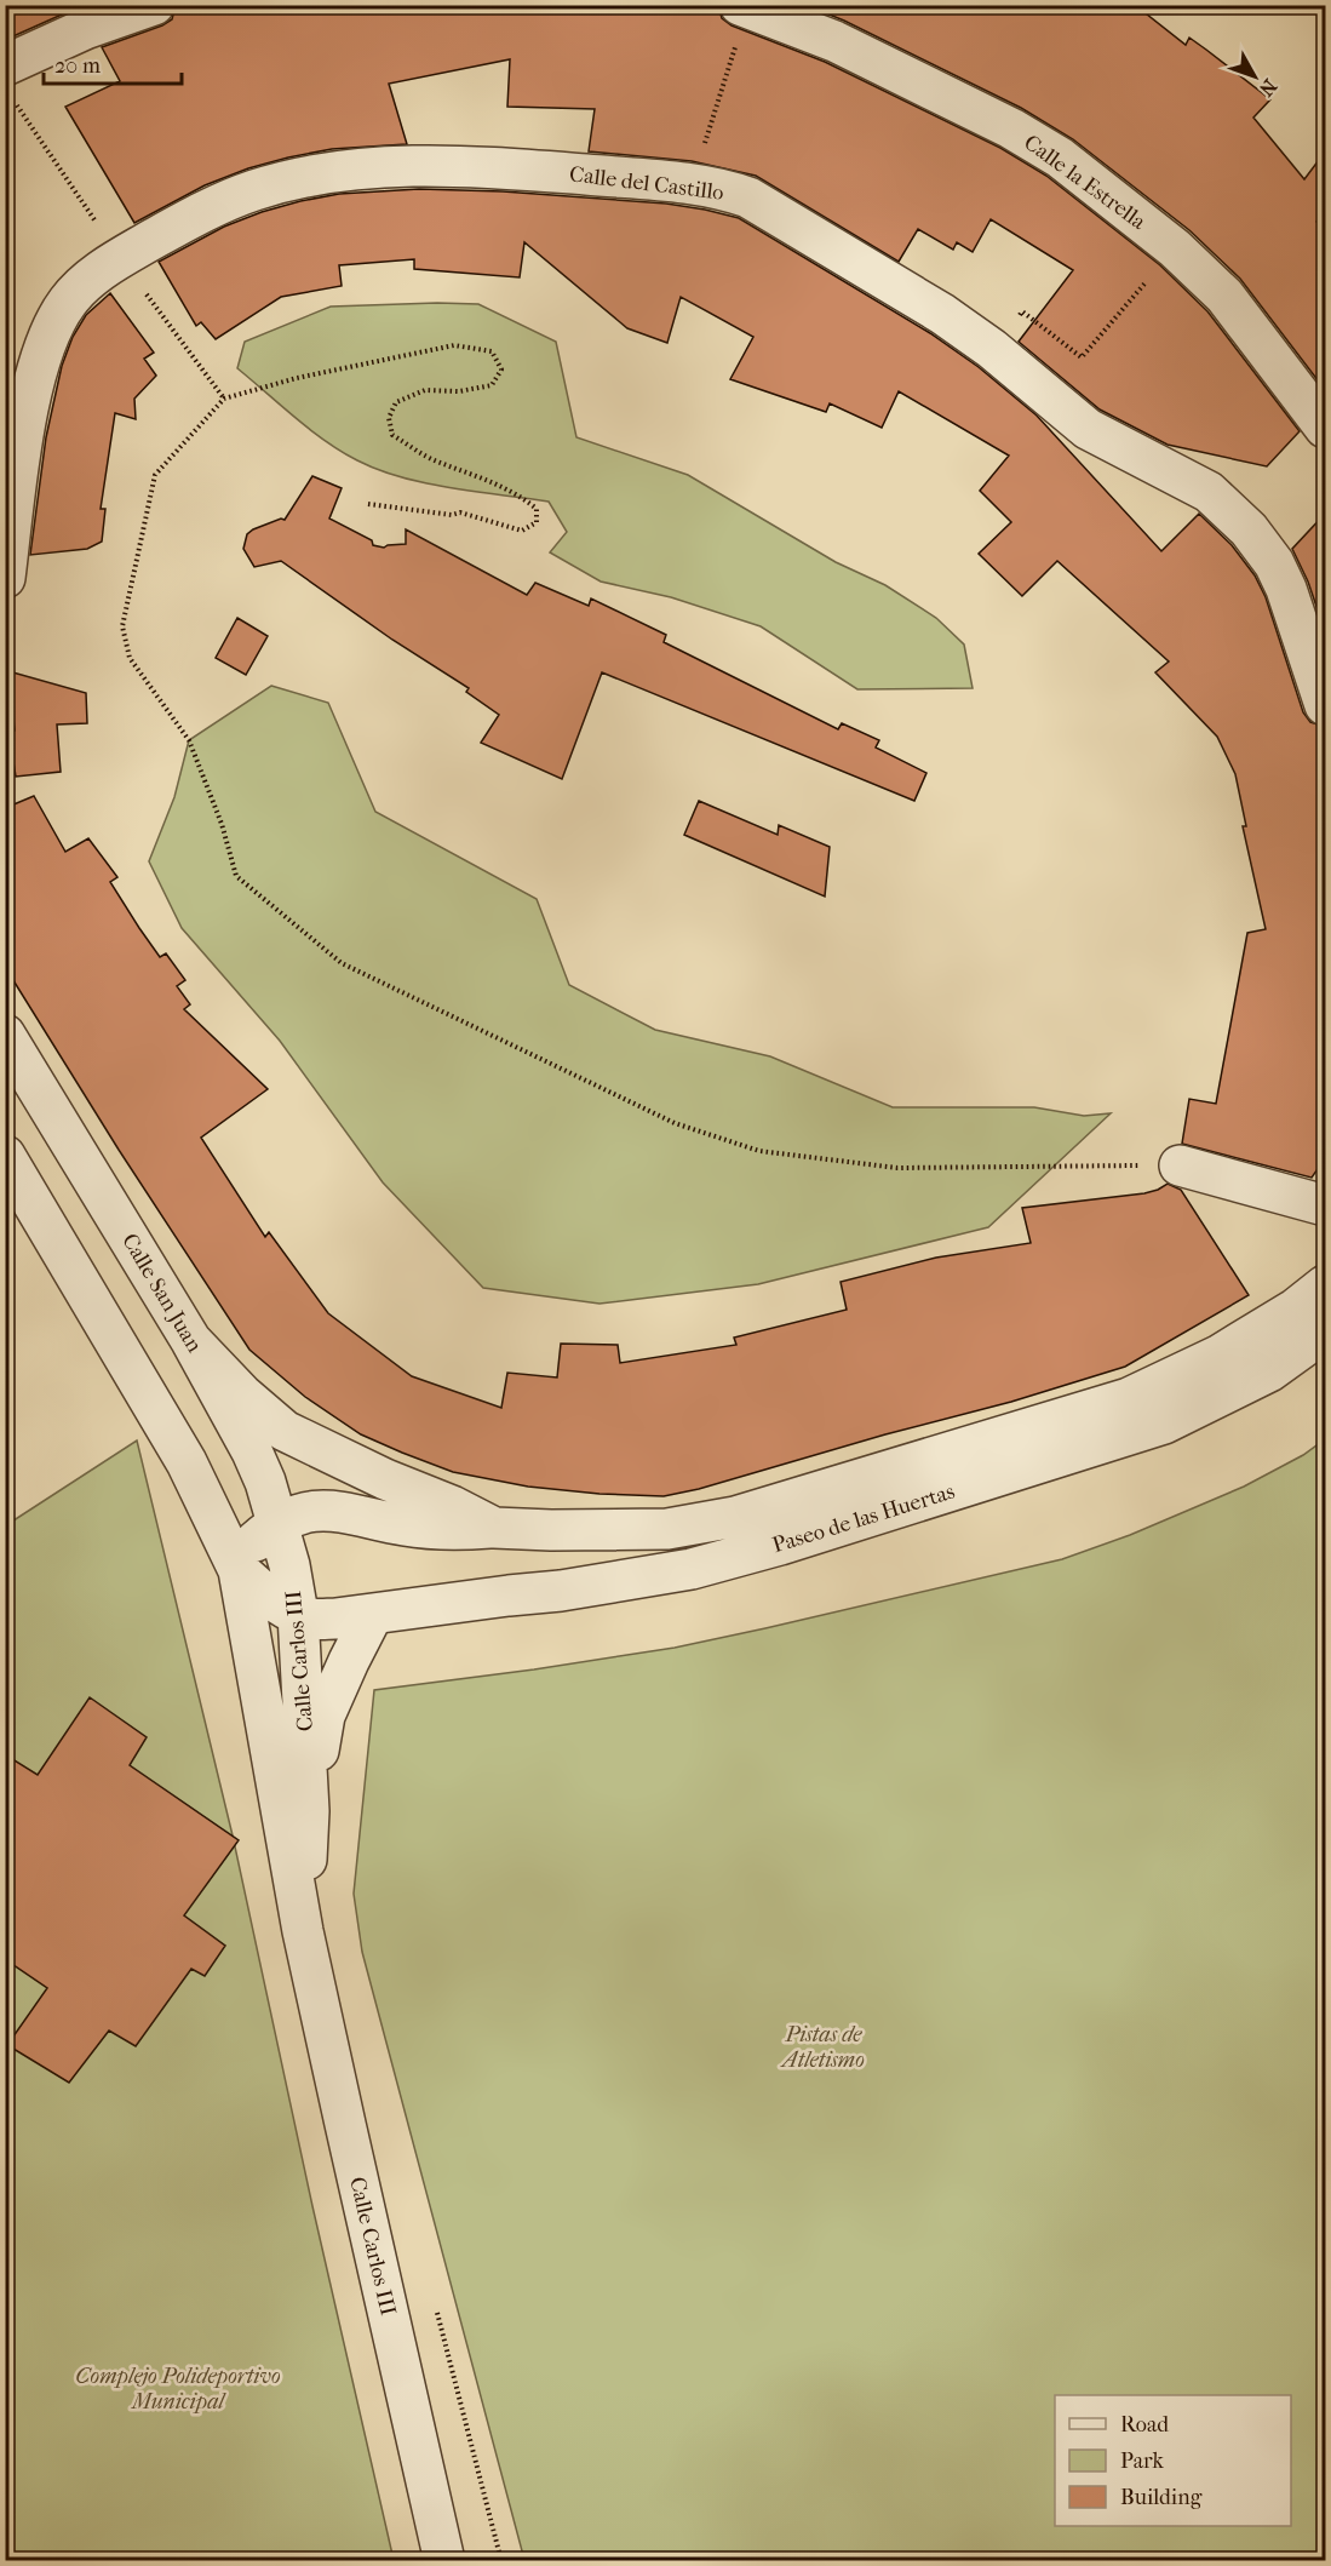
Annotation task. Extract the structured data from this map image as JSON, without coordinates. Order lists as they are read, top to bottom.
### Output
{
  "streets": {
    "street": [
      "Calle la Estrella",
      "Calle del Castillo",
      "Calle San Juan",
      "Paseo de las Huertas",
      "Calle Carlos III"
    ]
  },
  "crossings": [
    ["Calle San Juan", "Paseo de las Huertas"],
    ["Calle San Juan", "Calle Carlos III"],
    ["Paseo de las Huertas", "Calle Carlos III"]
  ],
  "parks": ["Pistas de Atletismo", "Complejo Polideportivo Municipal"],
  "legend": ["Road", "Park", "Building"],
  "scale_bar": "20 m",
  "north": "bottom right"
}
